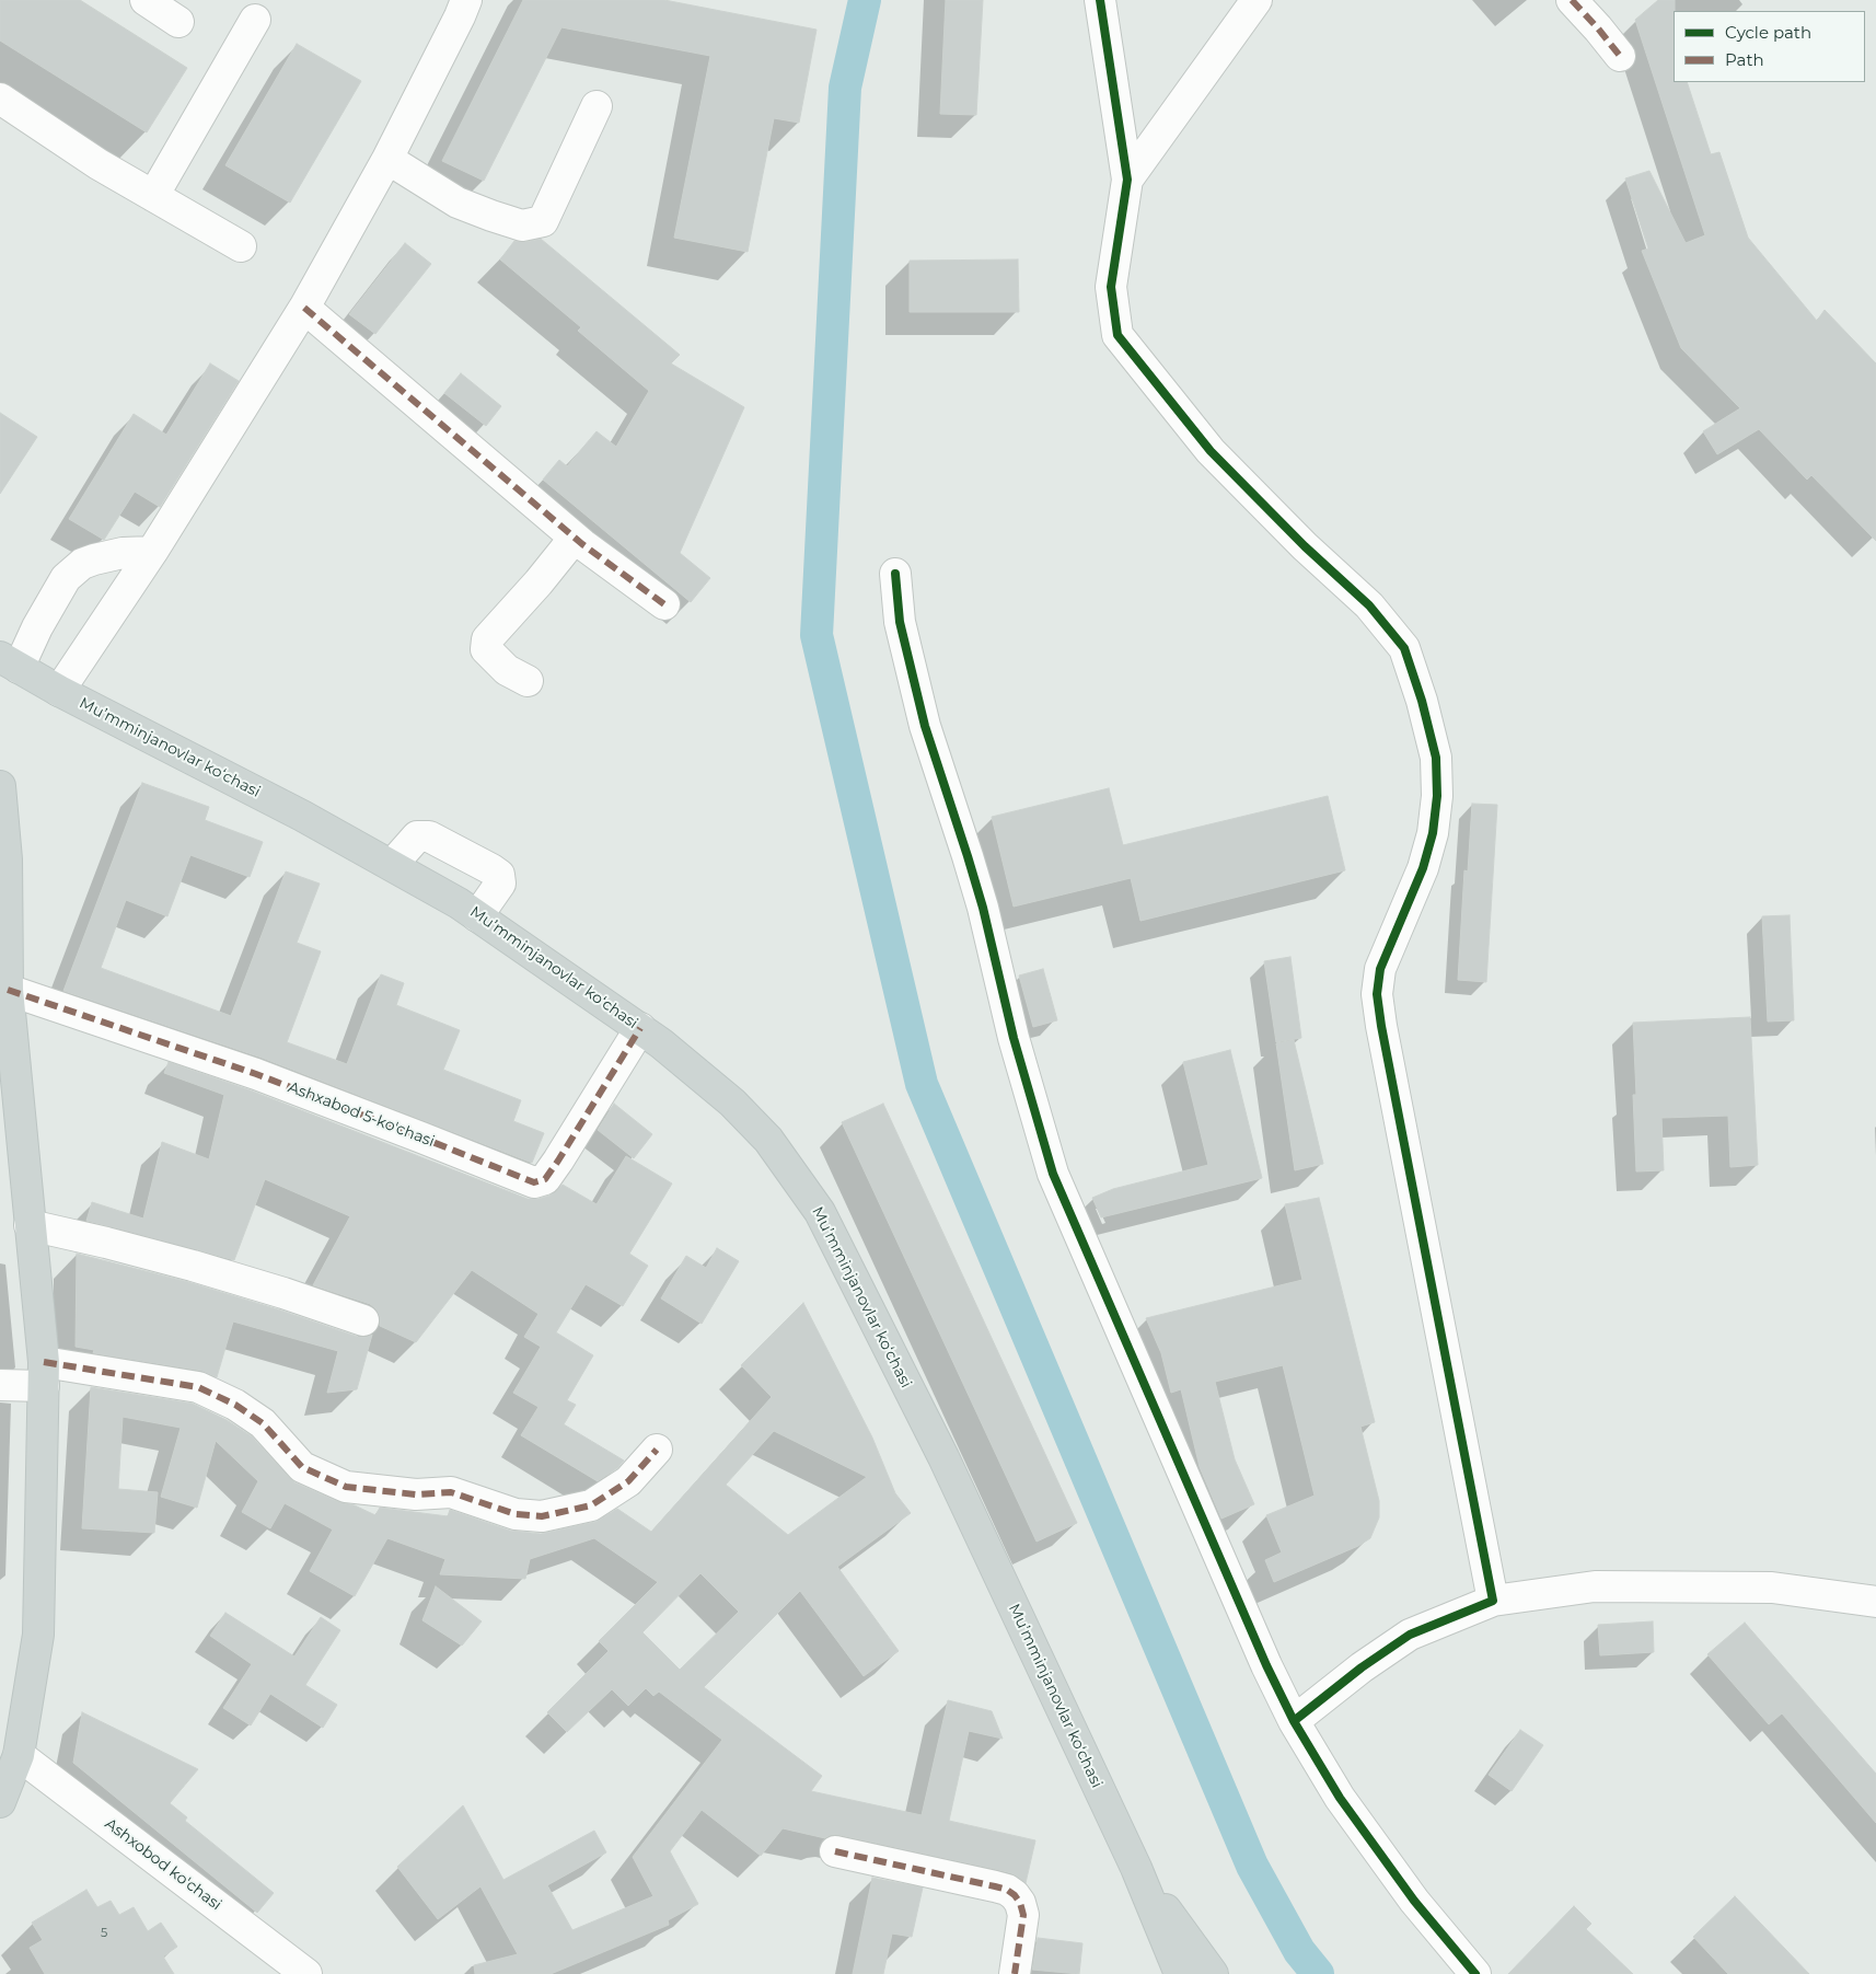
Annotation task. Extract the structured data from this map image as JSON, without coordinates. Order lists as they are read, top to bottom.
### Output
{
  "streets": {
    "main road": ["Mu’mminjanovlar ko‘chasi"],
    "street": ["Ashxabod 5-ko'chasi", "Ashxobod ko'chasi"]
  },
  "crossings": [
    ["Mu’mminjanovlar ko‘chasi", "Ashxabod 5-ko'chasi"]
  ],
  "house_numbers": ["5"],
  "legend": ["Cycle path", "Path"]
}
